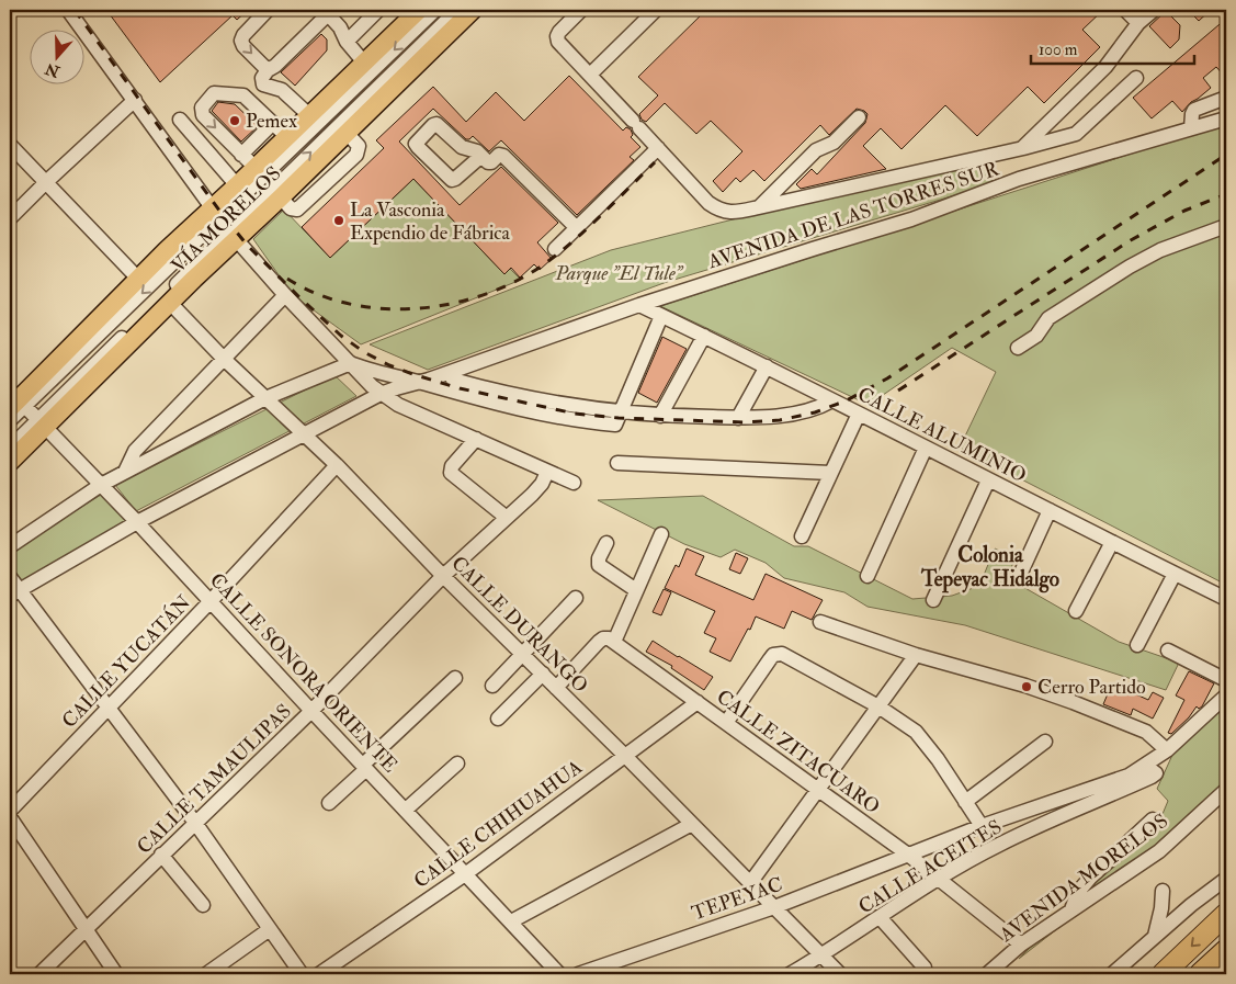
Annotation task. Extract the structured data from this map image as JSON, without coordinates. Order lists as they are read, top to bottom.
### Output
{
  "streets": {
    "main road": ["VÍA MORELOS"],
    "street": [
      "AVENIDA DE LAS TORRES SUR",
      "CALLE ALUMINIO",
      "CALLE DURANGO",
      "CALLE YUCATÁN",
      "CALLE SONORA ORIENTE",
      "CALLE ZITACUARO",
      "CALLE TAMAULIPAS",
      "CALLE CHIHUAHUA",
      "CALLE ACEITES",
      "AVENIDA MORELOS",
      "TEPEYAC"
    ]
  },
  "crossings": [
    ["AVENIDA DE LAS TORRES SUR", "CALLE ALUMINIO"],
    ["AVENIDA DE LAS TORRES SUR", "CALLE DURANGO"],
    ["AVENIDA DE LAS TORRES SUR", "CALLE SONORA ORIENTE"],
    ["VÍA MORELOS", "CALLE DURANGO"],
    ["VÍA MORELOS", "CALLE SONORA ORIENTE"],
    ["CALLE DURANGO", "CALLE YUCATÁN"],
    ["CALLE DURANGO", "CALLE TAMAULIPAS"],
    ["CALLE DURANGO", "CALLE CHIHUAHUA"],
    ["CALLE DURANGO", "CALLE ACEITES"],
    ["CALLE DURANGO", "TEPEYAC"],
    ["CALLE YUCATÁN", "CALLE SONORA ORIENTE"],
    ["CALLE SONORA ORIENTE", "CALLE TAMAULIPAS"],
    ["CALLE SONORA ORIENTE", "CALLE CHIHUAHUA"],
    ["CALLE ZITACUARO", "CALLE CHIHUAHUA"],
    ["CALLE ZITACUARO", "CALLE ACEITES"],
    ["CALLE ZITACUARO", "AVENIDA MORELOS"],
    ["CALLE ZITACUARO", "TEPEYAC"],
    ["CALLE ACEITES", "TEPEYAC"]
  ],
  "districts": ["Colonia Tepeyac Hidalgo"],
  "parks": ["Parque \"El Tule\""],
  "places": ["Pemex", "La Vasconia Expendio de Fábrica", "Cerro Partido"],
  "scale_bar": "100 m",
  "north": "bottom"
}
